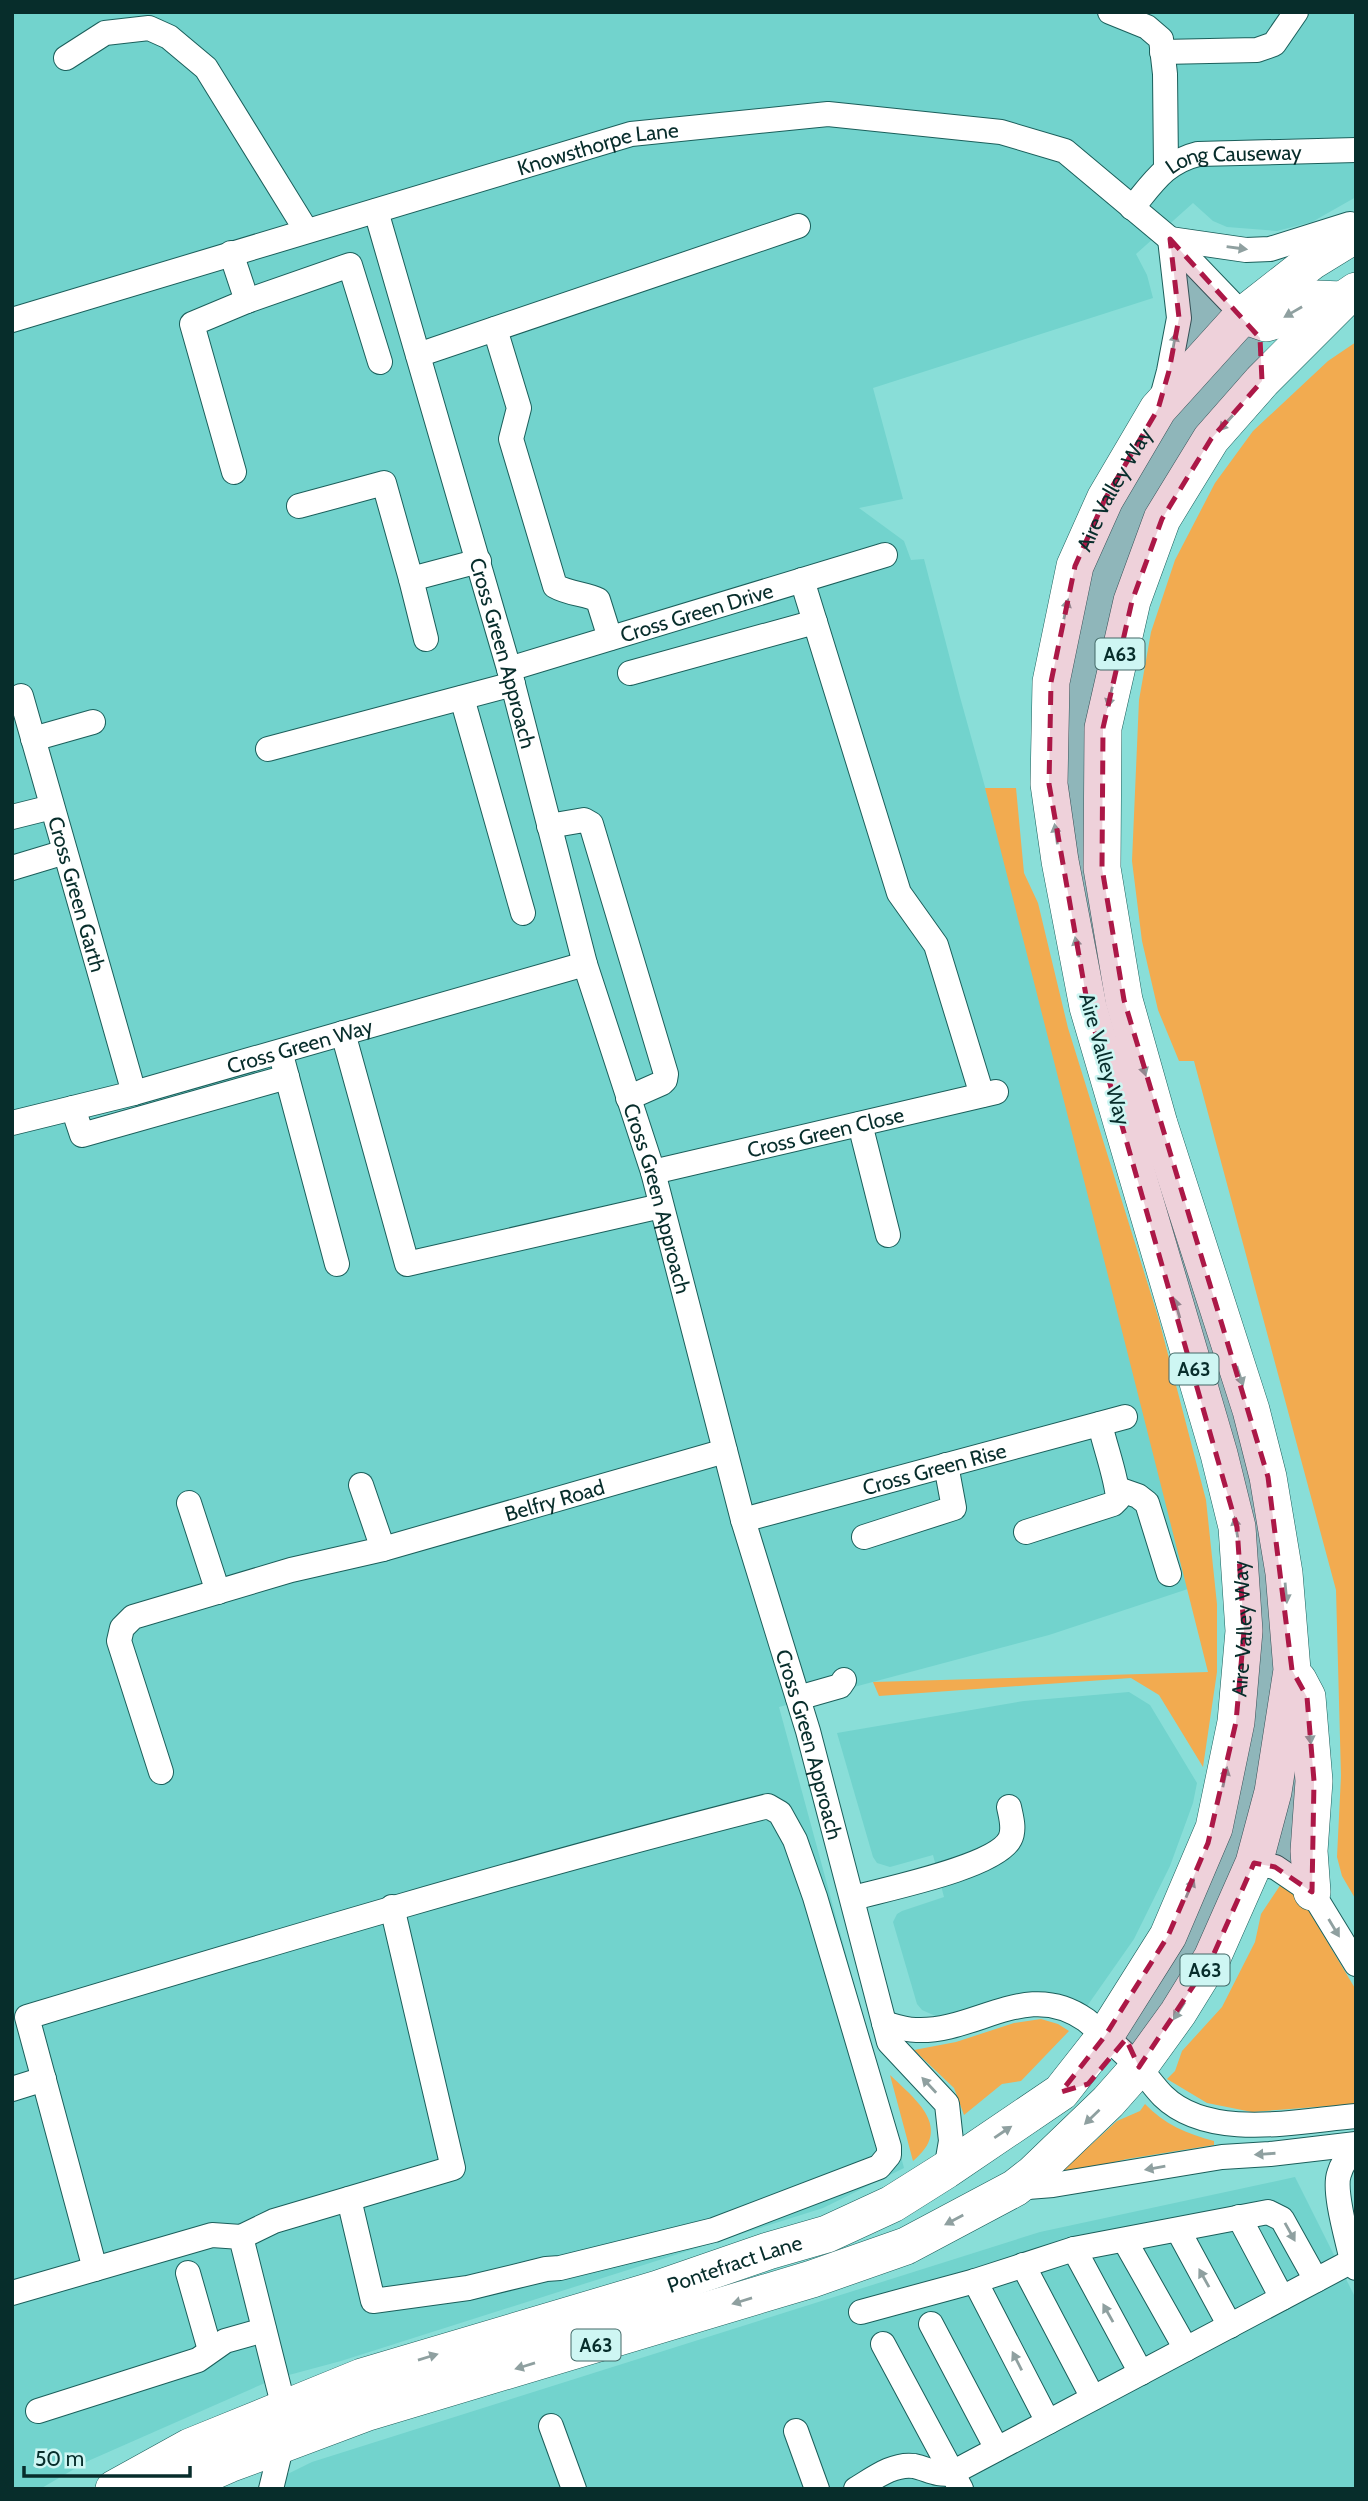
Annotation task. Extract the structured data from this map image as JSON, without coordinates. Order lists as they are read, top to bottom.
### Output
{
  "streets": {
    "highway": ["Aire Valley Way", "A63", "Pontefract Lane"],
    "street": [
      "Knowsthorpe Lane",
      "Long Causeway",
      "Cross Green Drive",
      "Cross Green Approach",
      "Cross Green Garth",
      "Cross Green Way",
      "Cross Green Close",
      "Cross Green Rise",
      "Belfry Road"
    ]
  },
  "crossings": [
    ["Knowsthorpe Lane", "Long Causeway"],
    ["Knowsthorpe Lane", "Aire Valley Way"],
    ["Knowsthorpe Lane", "Cross Green Approach"],
    ["Knowsthorpe Lane", "A63"],
    ["Aire Valley Way", "A63"],
    ["Aire Valley Way", "Pontefract Lane"],
    ["Cross Green Drive", "Cross Green Approach"],
    ["Cross Green Approach", "Cross Green Way"],
    ["Cross Green Approach", "Cross Green Close"],
    ["Cross Green Approach", "Cross Green Rise"],
    ["Cross Green Approach", "Belfry Road"],
    ["Cross Green Approach", "Pontefract Lane"],
    ["A63", "Pontefract Lane"],
    ["Cross Green Garth", "Cross Green Way"]
  ],
  "scale_bar": "50 m"
}
